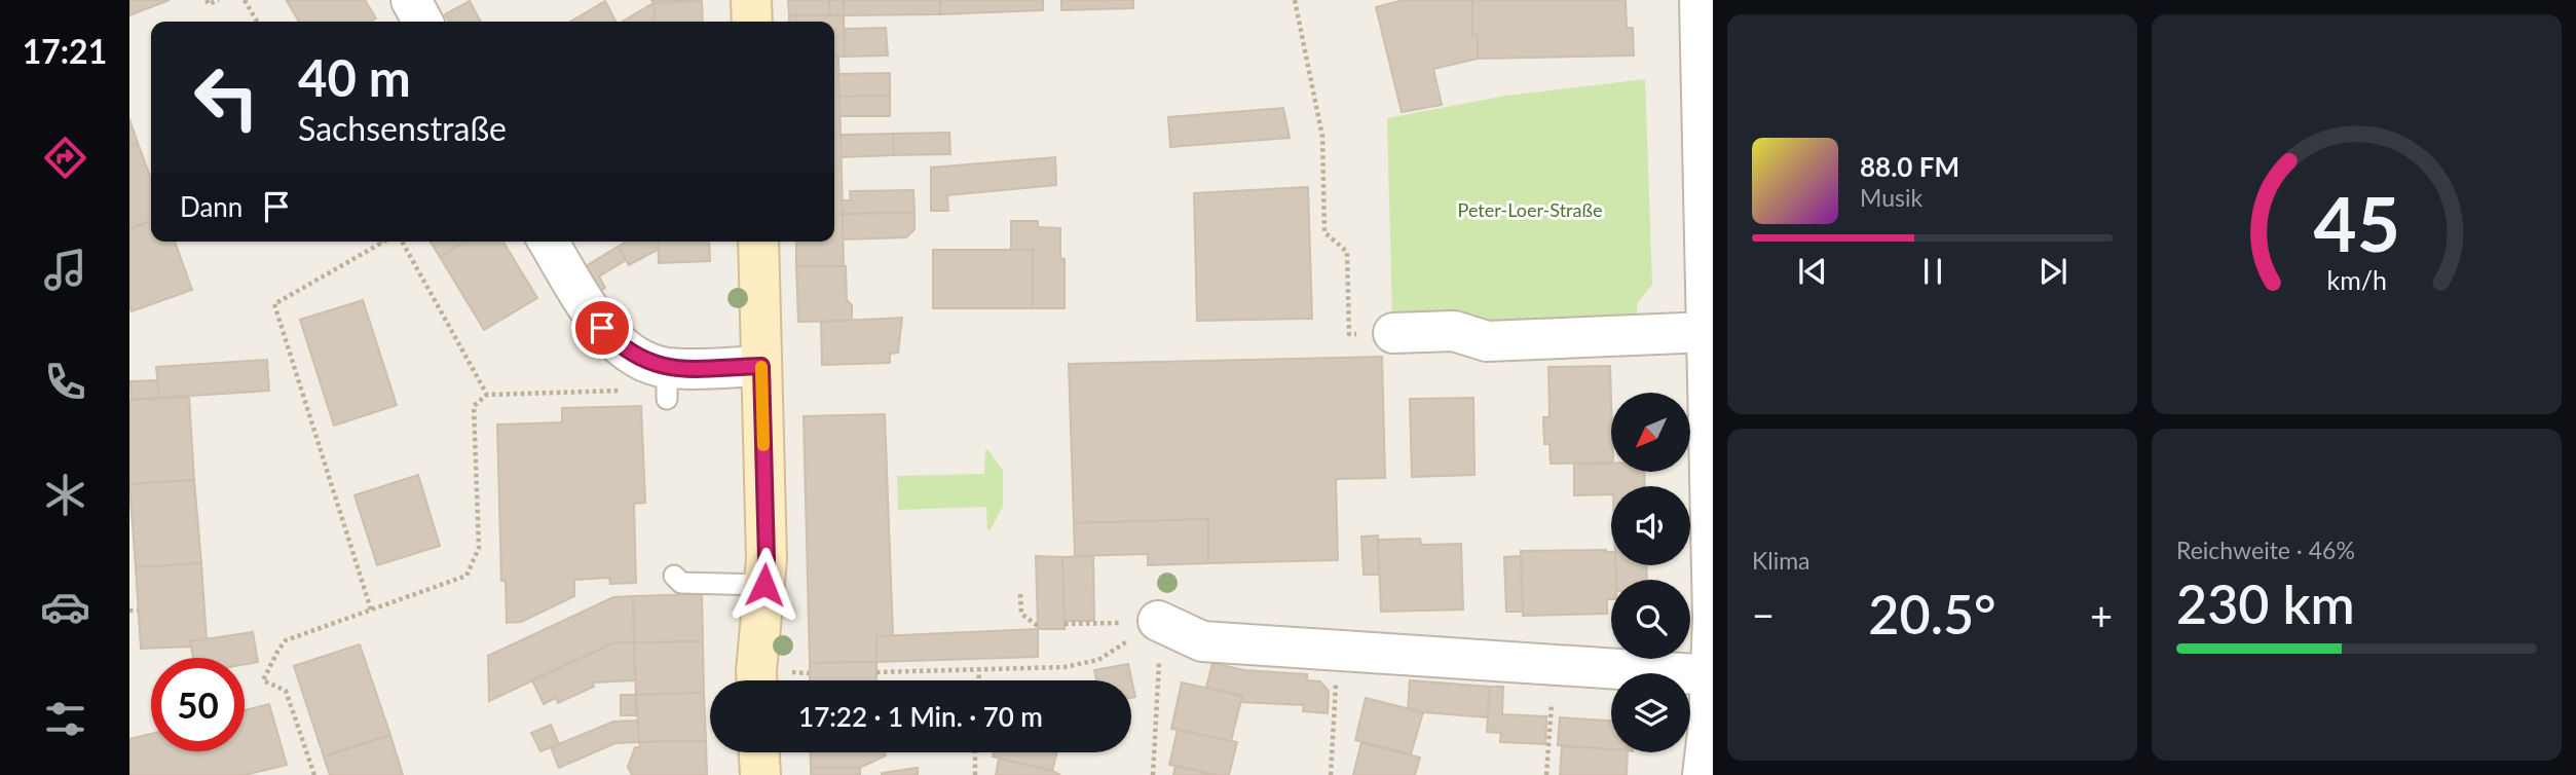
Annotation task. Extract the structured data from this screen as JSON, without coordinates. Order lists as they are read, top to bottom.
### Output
{
  "parks": ["Peter-Loer-Straße"],
  "north": "bottom left",
  "page": {
    "tabs": "17:21",
    "turn": ["40 m", "Sachsenstraße"],
    "song": ["88.0 FM", "Musik"],
    "then": "Dann",
    "tile": [
      "Klima",
      ["Reichweite · 46%", "230 km"]
    ],
    "heat": ["−", "20.5°", "+"],
    "limit": "50",
    "trip": "17:22 · 1 Min. · 70 m",
    "gauge": ["45", "km/h"]
  }
}
